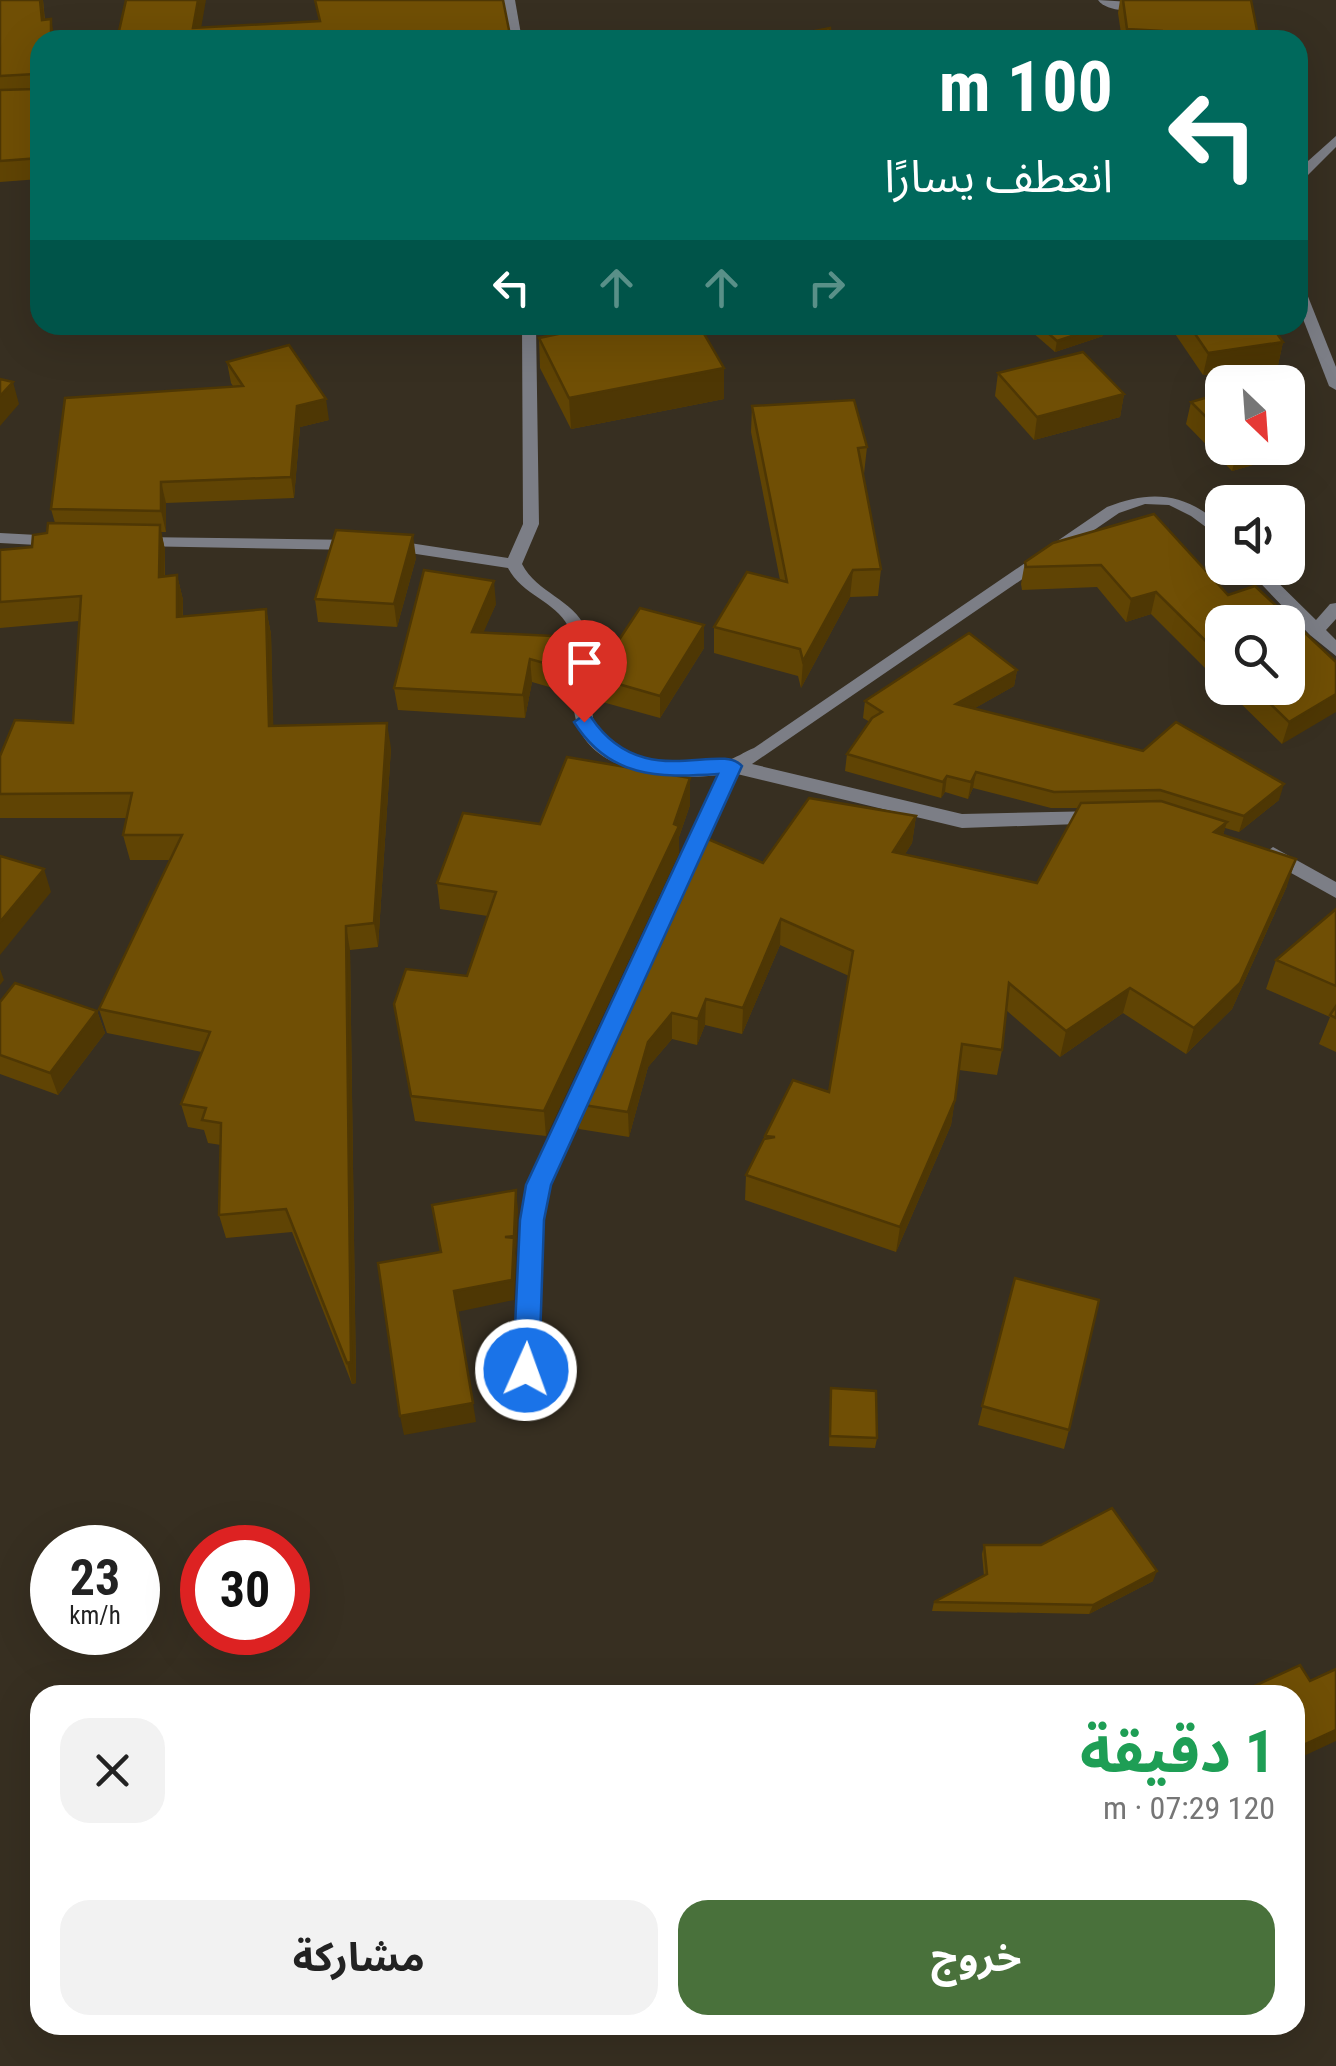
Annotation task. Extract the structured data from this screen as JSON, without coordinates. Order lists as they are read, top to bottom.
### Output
{
  "north": "bottom right",
  "page": {
    "turn": ["100 m", "انعطف يسارًا"],
    "speed": "23 km/h",
    "limit": "30",
    "heading": ["1 دقيقة", "120 m · 07:29"],
    "buttons": ["خروج", "مشاركة"]
  }
}
